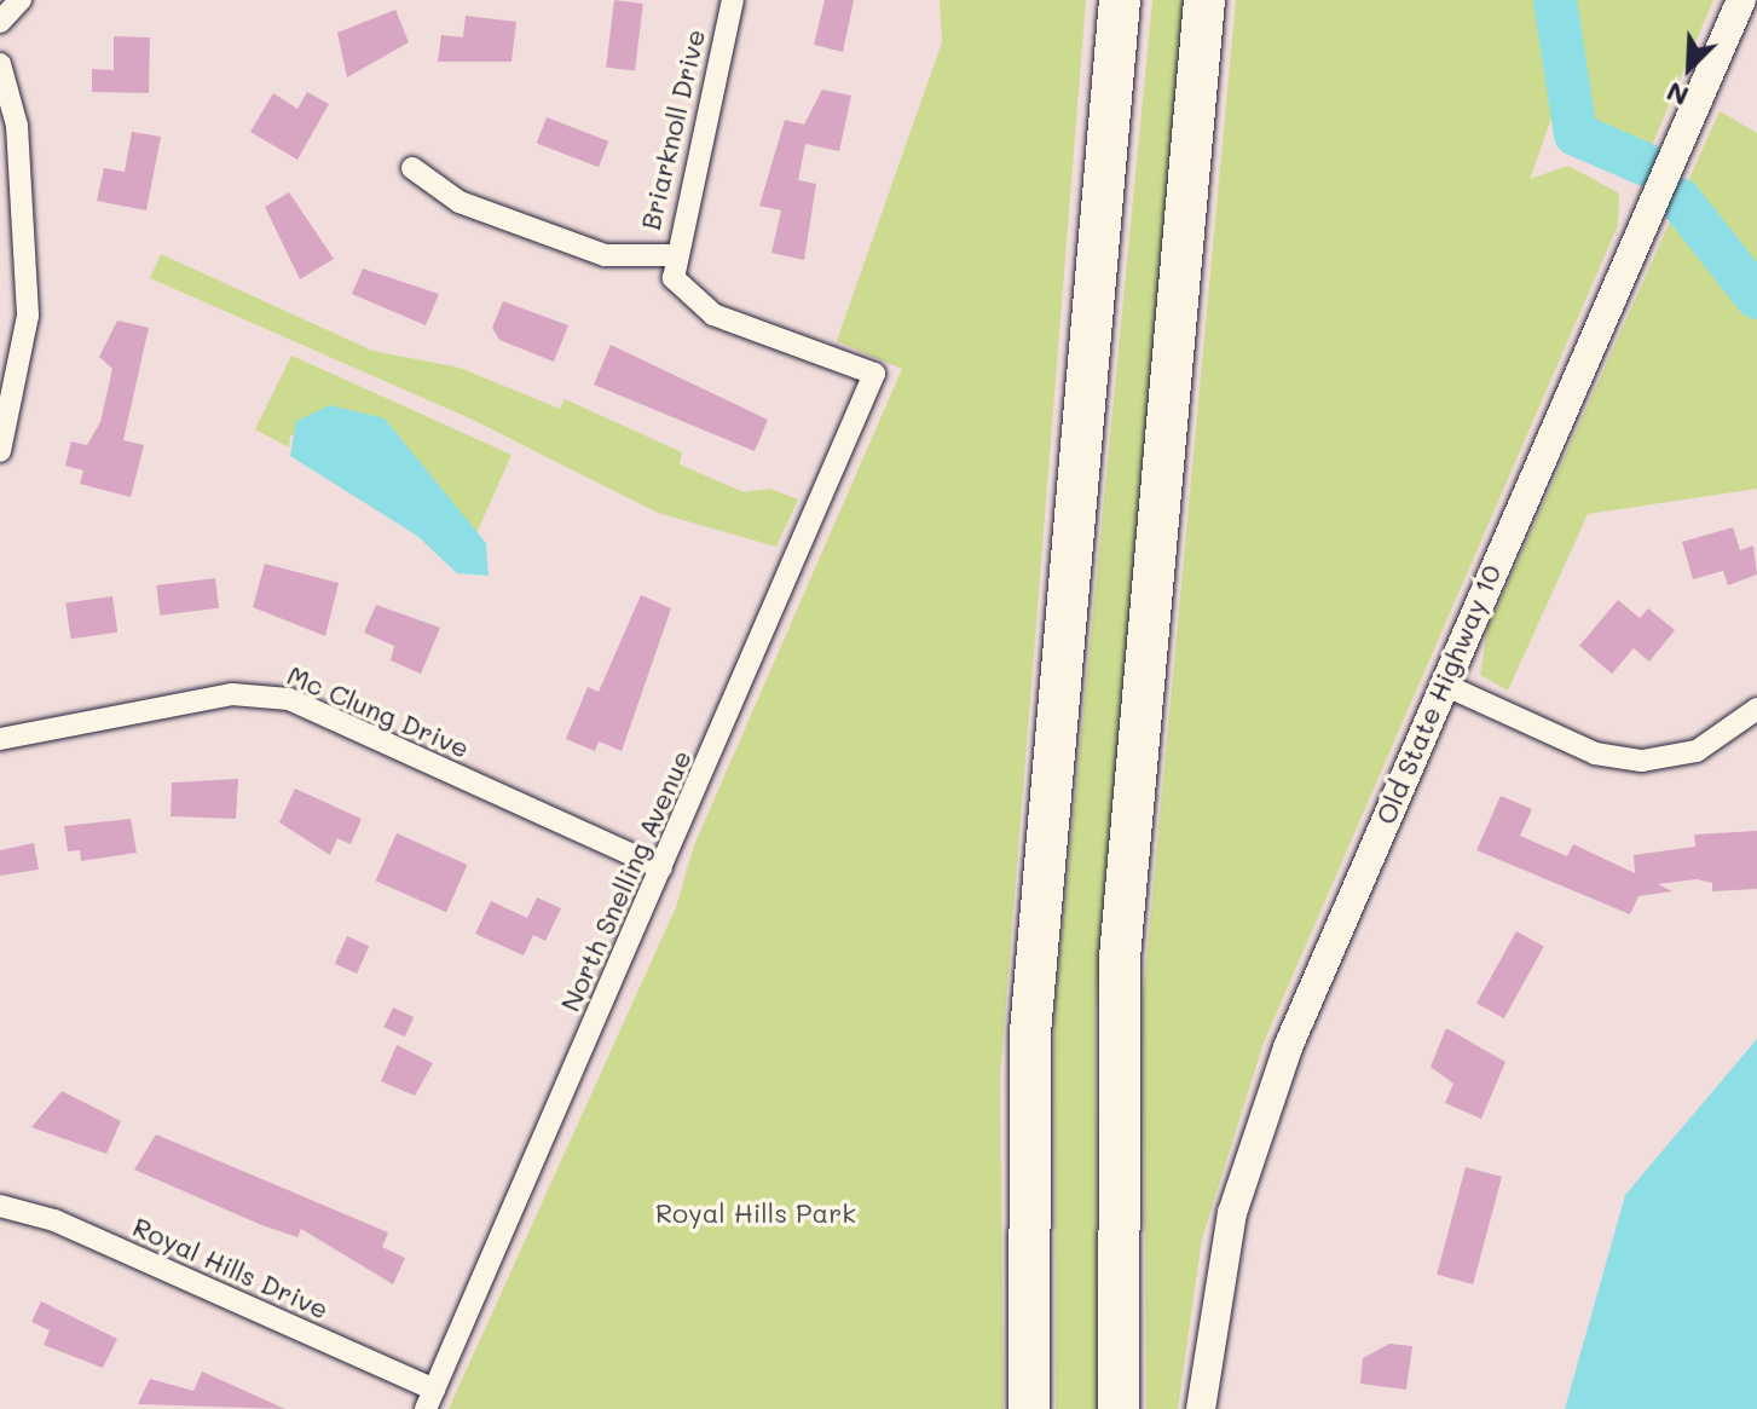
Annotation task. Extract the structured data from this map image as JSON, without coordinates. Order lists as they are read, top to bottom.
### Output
{
  "streets": {
    "street": [
      "Briarknoll Drive",
      "Old State Highway 10",
      "Mc Clung Drive",
      "North Snelling Avenue",
      "Royal Hills Drive"
    ]
  },
  "crossings": [
    ["Briarknoll Drive", "North Snelling Avenue"],
    ["Mc Clung Drive", "North Snelling Avenue"],
    ["North Snelling Avenue", "Royal Hills Drive"]
  ],
  "parks": ["Royal Hills Park"],
  "north": "bottom left"
}
